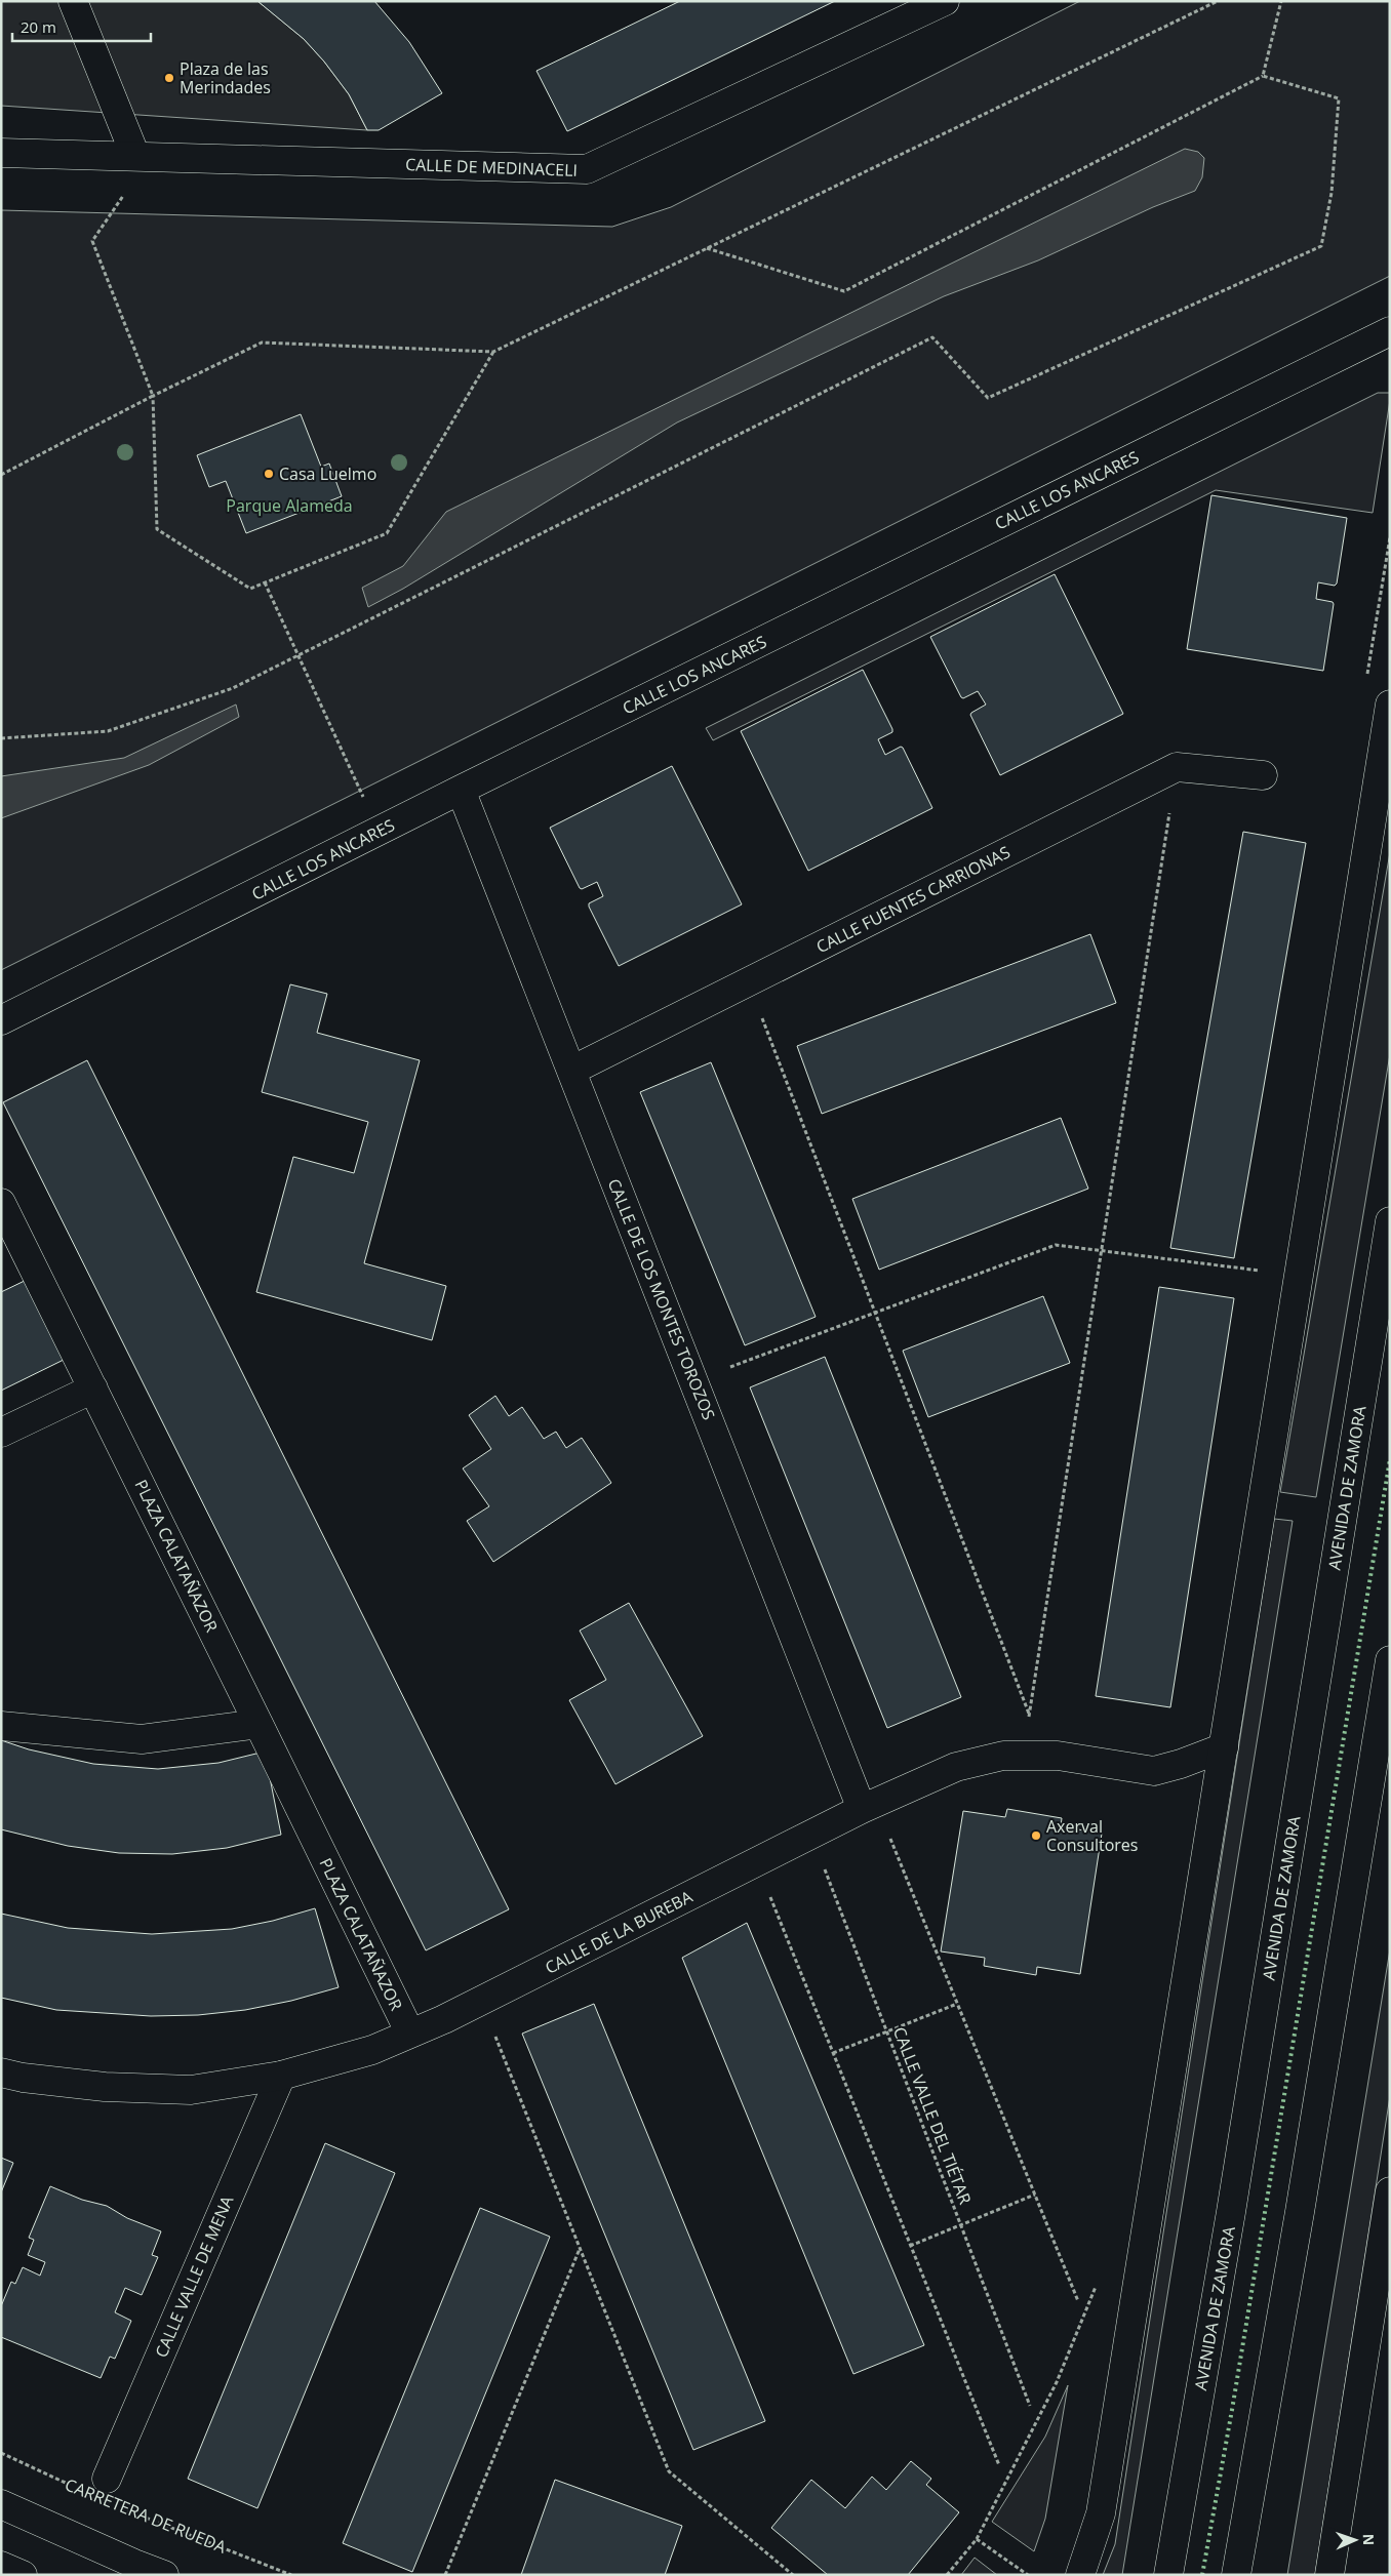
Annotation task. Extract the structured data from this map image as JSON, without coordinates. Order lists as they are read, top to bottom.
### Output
{
  "streets": {
    "main road": [
      "CALLE DE MEDINACELI",
      "CALLE LOS ANCARES",
      "CALLE FUENTES CARRIONAS",
      "CALLE DE LOS MONTES TOROZOS",
      "AVENIDA DE ZAMORA",
      "PLAZA CALATAÑAZOR",
      "CALLE DE LA BUREBA",
      "CALLE VALLE DE MENA"
    ],
    "path": ["CALLE VALLE DEL TIÉTAR", "CARRETERA DE RUEDA"]
  },
  "crossings": [
    ["CALLE LOS ANCARES", "CALLE DE LOS MONTES TOROZOS"],
    ["CALLE FUENTES CARRIONAS", "CALLE DE LOS MONTES TOROZOS"],
    ["CALLE DE LOS MONTES TOROZOS", "CALLE DE LA BUREBA"],
    ["PLAZA CALATAÑAZOR", "CALLE DE LA BUREBA"],
    ["CALLE DE LA BUREBA", "CALLE VALLE DEL TIÉTAR"],
    ["CALLE DE LA BUREBA", "CALLE VALLE DE MENA"]
  ],
  "parks": ["Parque Alameda"],
  "places": ["Plaza de las Merindades", "Casa Luelmo", "Axerval Consultores"],
  "scale_bar": "20 m",
  "north": "right"
}
